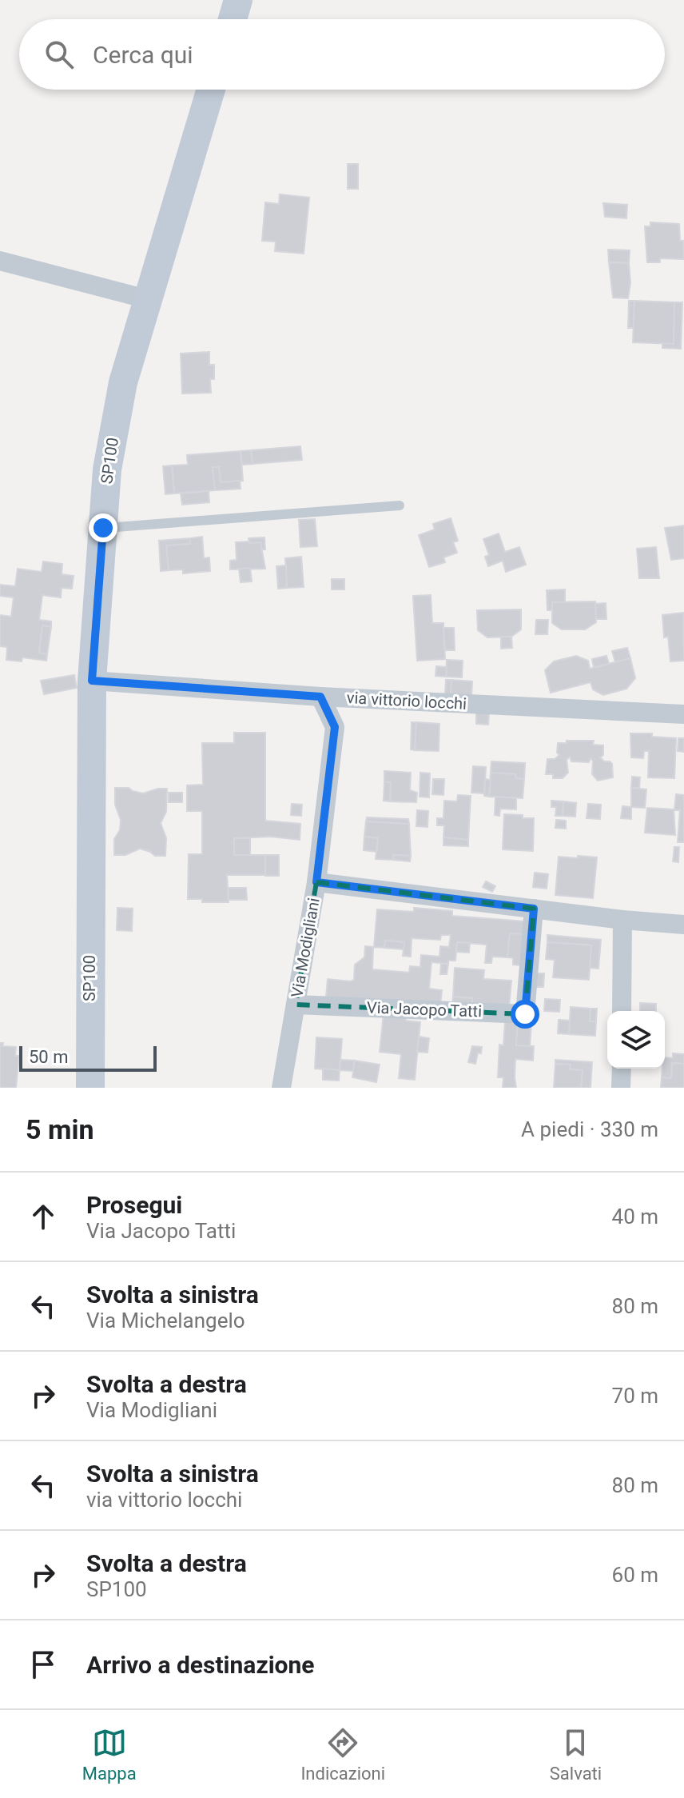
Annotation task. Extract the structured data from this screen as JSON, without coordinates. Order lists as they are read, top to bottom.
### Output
{
  "streets": {
    "main road": ["SP100"],
    "street": ["via vittorio locchi", "Via Modigliani", "Via Jacopo Tatti"]
  },
  "crossings": [
    ["SP100", "via vittorio locchi"],
    ["via vittorio locchi", "Via Modigliani"],
    ["Via Modigliani", "Via Jacopo Tatti"]
  ],
  "scale_bar": "50 m",
  "page": {
    "search": "Cerca qui",
    "scale": "50 m",
    "heading": ["5 min", "A piedi · 330 m"],
    "list": [
      ["Prosegui", "Via Jacopo Tatti", "40 m"],
      ["Svolta a sinistra", "Via Michelangelo", "80 m"],
      ["Svolta a destra", "Via Modigliani", "70 m"],
      ["Svolta a sinistra", "via vittorio locchi", "80 m"],
      ["Svolta a destra", "SP100", "60 m"],
      "Arrivo a destinazione"
    ],
    "nav": ["Mappa", "Indicazioni", "Salvati"]
  }
}
